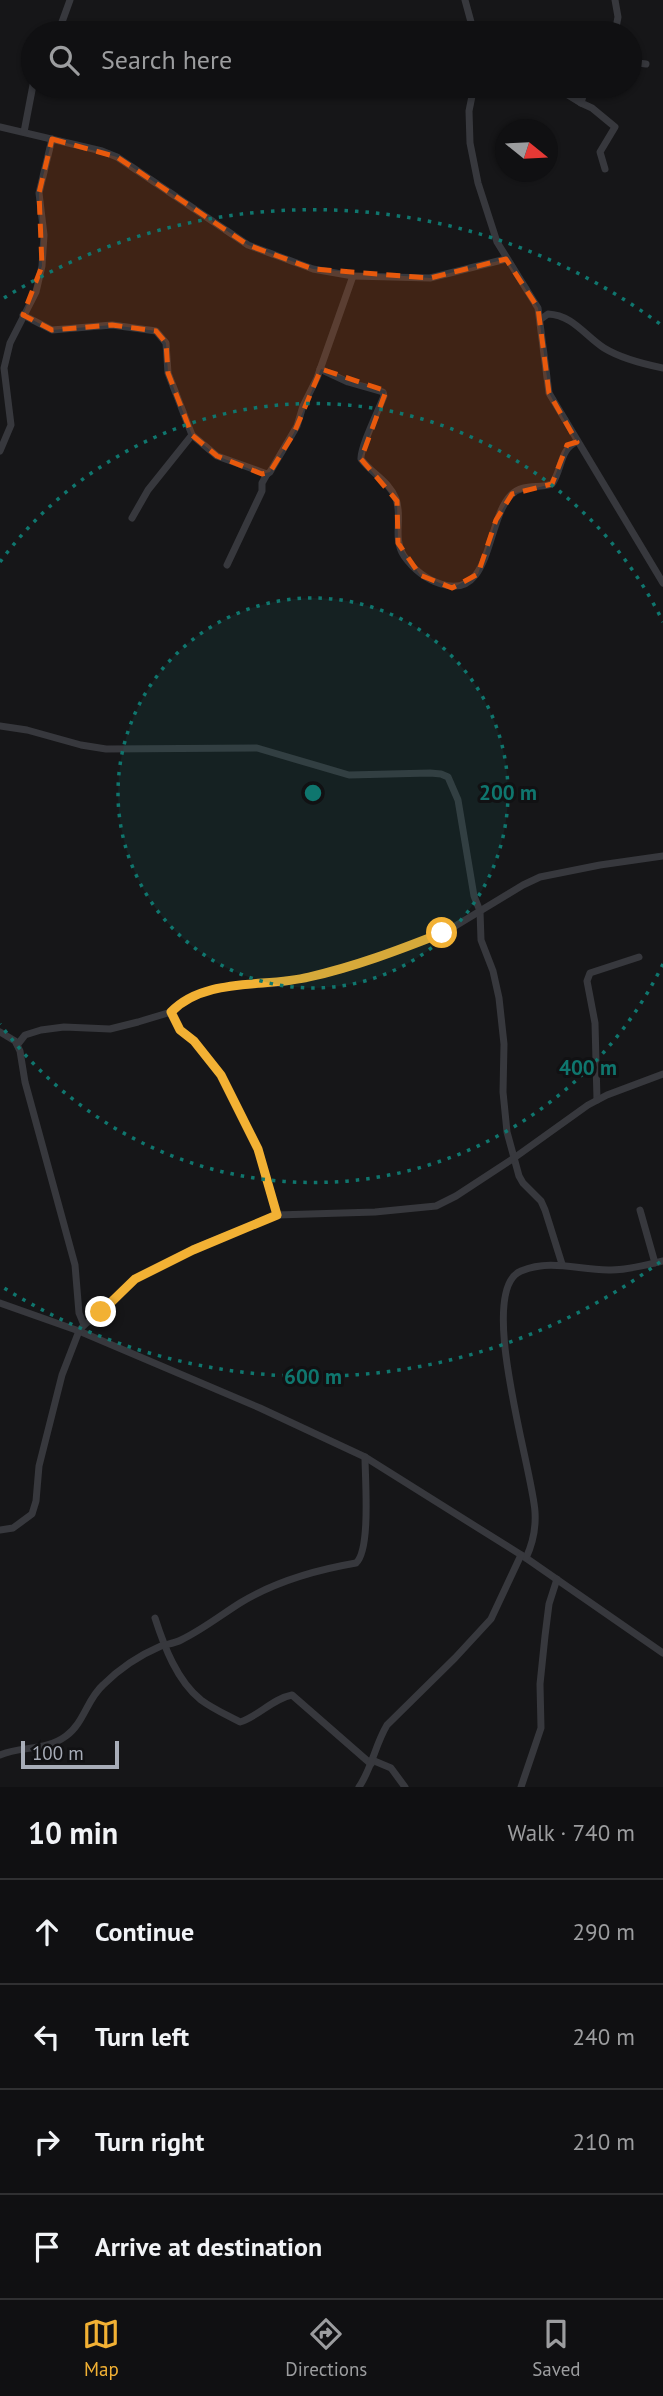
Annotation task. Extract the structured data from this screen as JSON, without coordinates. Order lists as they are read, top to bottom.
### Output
{
  "scale_bar": "100 m",
  "north": "right",
  "page": {
    "search": "Search here",
    "scale": "100 m",
    "heading": ["10 min", "Walk · 740 m"],
    "list": [
      ["Continue", "290 m"],
      ["Turn left", "240 m"],
      ["Turn right", "210 m"],
      "Arrive at destination"
    ],
    "nav": ["Map", "Directions", "Saved"]
  },
  "rings": ["200 m", "400 m", "600 m"]
}
